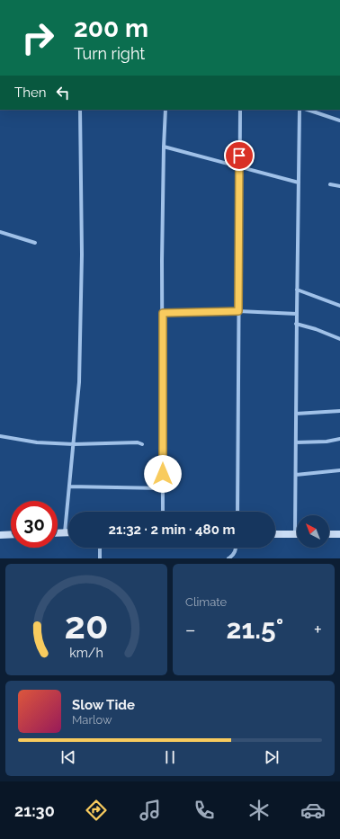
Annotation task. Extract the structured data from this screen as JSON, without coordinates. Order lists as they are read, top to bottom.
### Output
{
  "north": "top left",
  "page": {
    "turn": ["200 m", "Turn right"],
    "then": "Then",
    "limit": "30",
    "trip": "21:32 · 2 min · 480 m",
    "tile": "Climate",
    "heat": ["−", "21.5°", "+"],
    "song": ["Slow Tide", "Marlow"],
    "tabs": "21:30",
    "gauge": ["20", "km/h"]
  }
}
